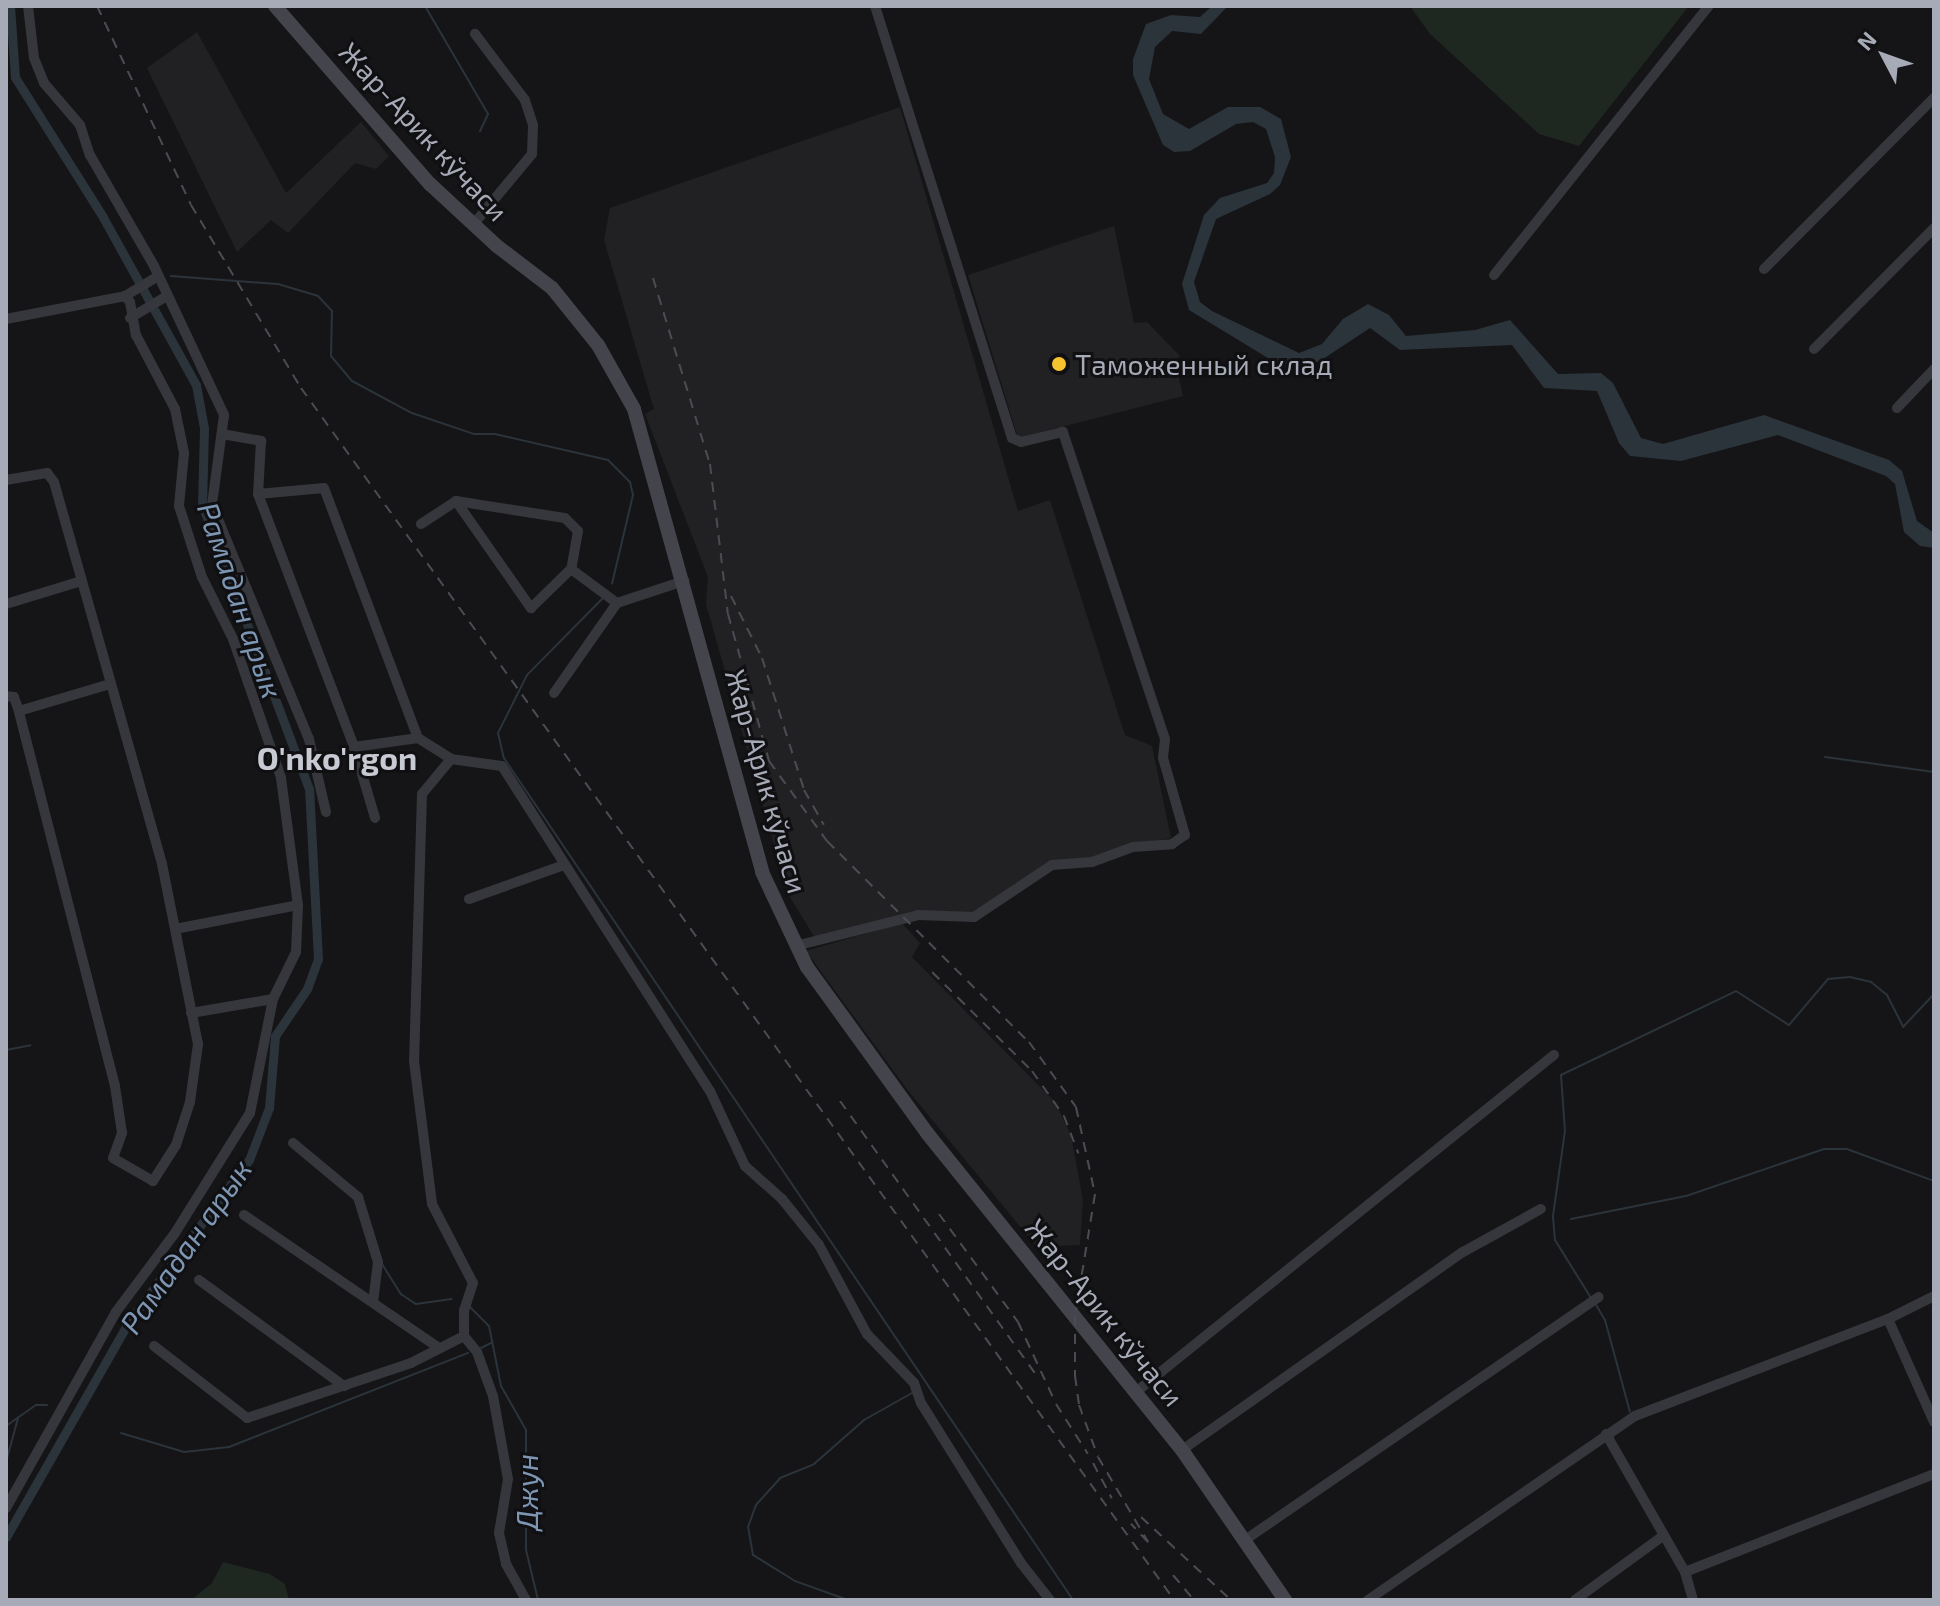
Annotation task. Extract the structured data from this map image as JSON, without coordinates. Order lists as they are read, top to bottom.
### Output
{
  "streets": {
    "main road": ["Жар-Арик кўчаси"]
  },
  "districts": ["O'nko'rgon"],
  "water": ["Рамадан арык", "Джун"],
  "places": ["Таможенный склад"],
  "north": "top left"
}
